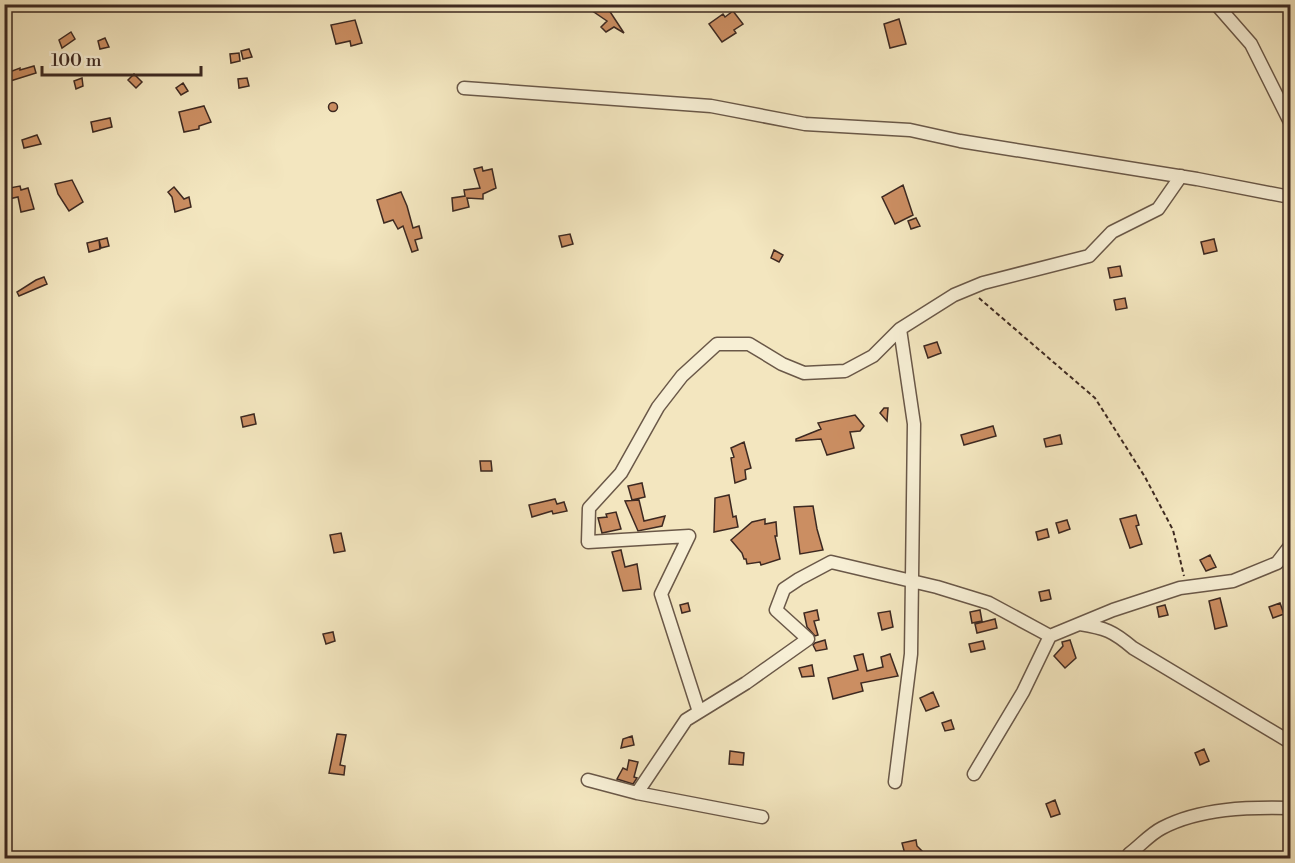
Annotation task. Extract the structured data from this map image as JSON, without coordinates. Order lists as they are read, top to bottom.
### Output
{
  "scale_bar": "100 m"
}
